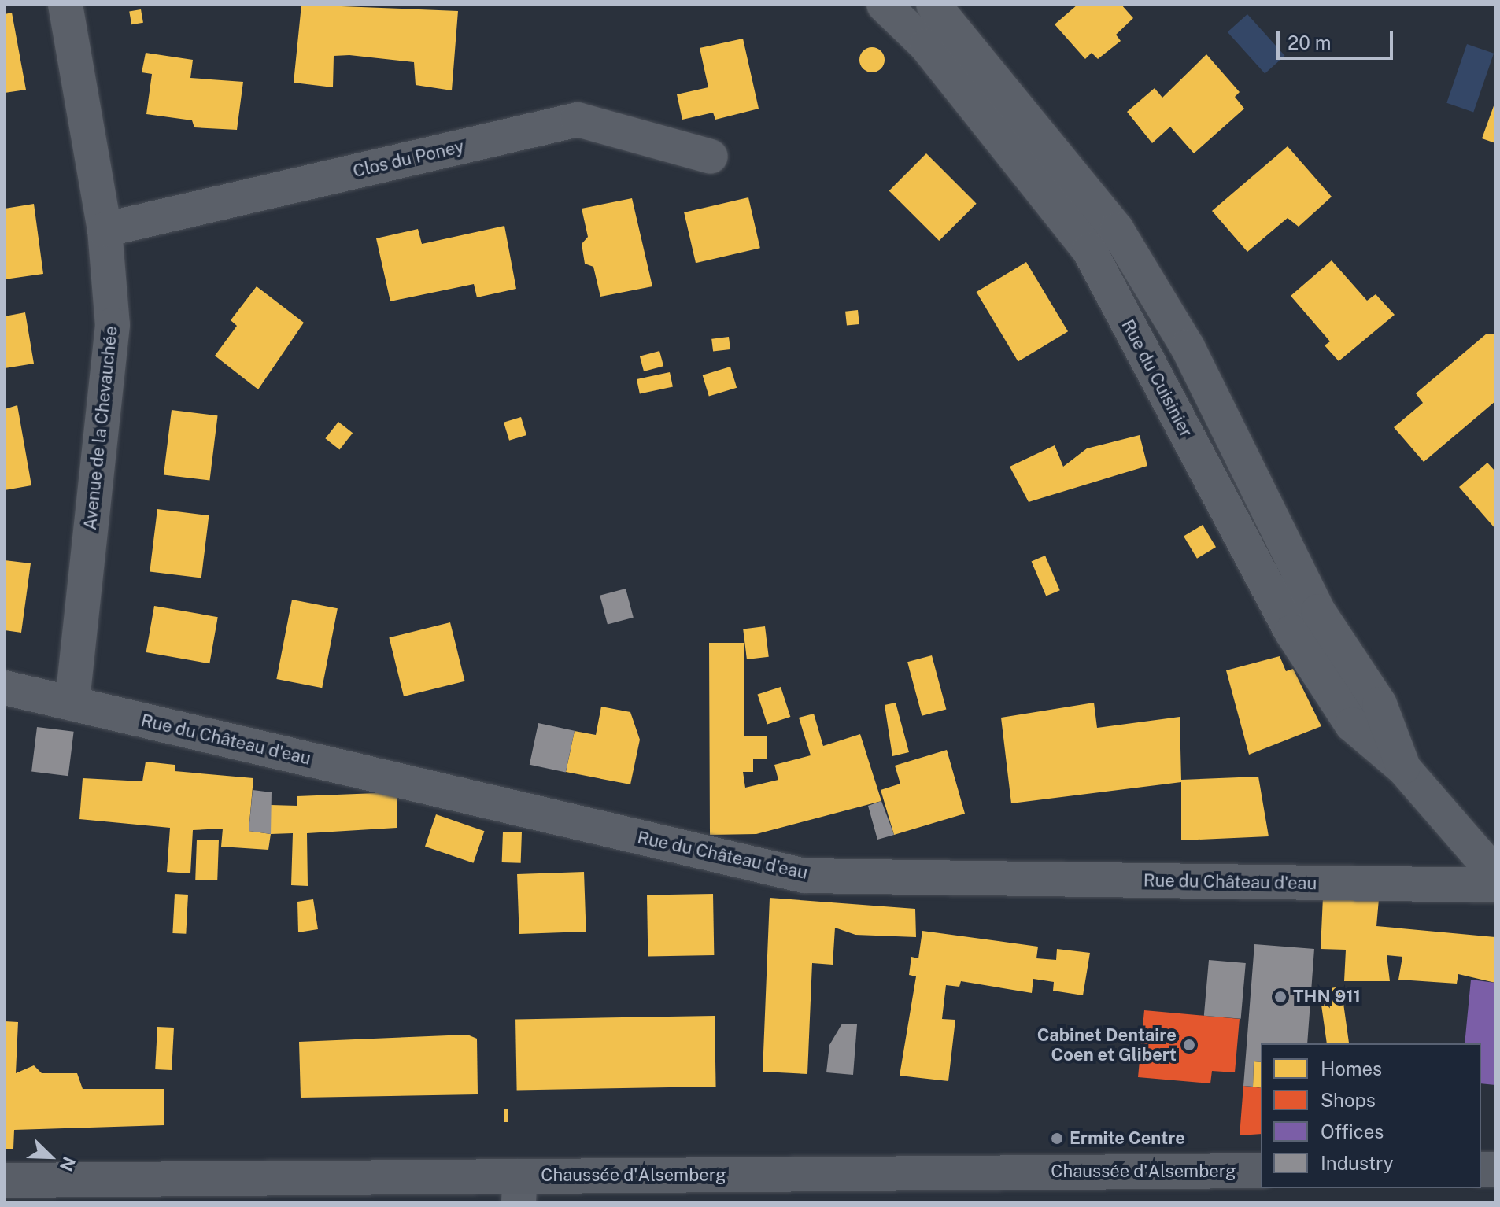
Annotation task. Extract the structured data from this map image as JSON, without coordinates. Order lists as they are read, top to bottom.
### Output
{
  "streets": {
    "main road": ["Chaussée d'Alsemberg"],
    "street": [
      "Clos du Poney",
      "Rue du Cuisinier",
      "Avenue de la Chevauchée",
      "Rue du Château d'eau"
    ]
  },
  "crossings": [
    ["Clos du Poney", "Avenue de la Chevauchée"],
    ["Avenue de la Chevauchée", "Rue du Château d'eau"]
  ],
  "places": ["THN 911", "Cabinet Dentaire Coen et Glibert", "Ermite Centre"],
  "legend": [
    "Homes",
    "Shops",
    "Offices",
    "Industry"
  ],
  "scale_bar": "20 m",
  "north": "bottom right"
}
